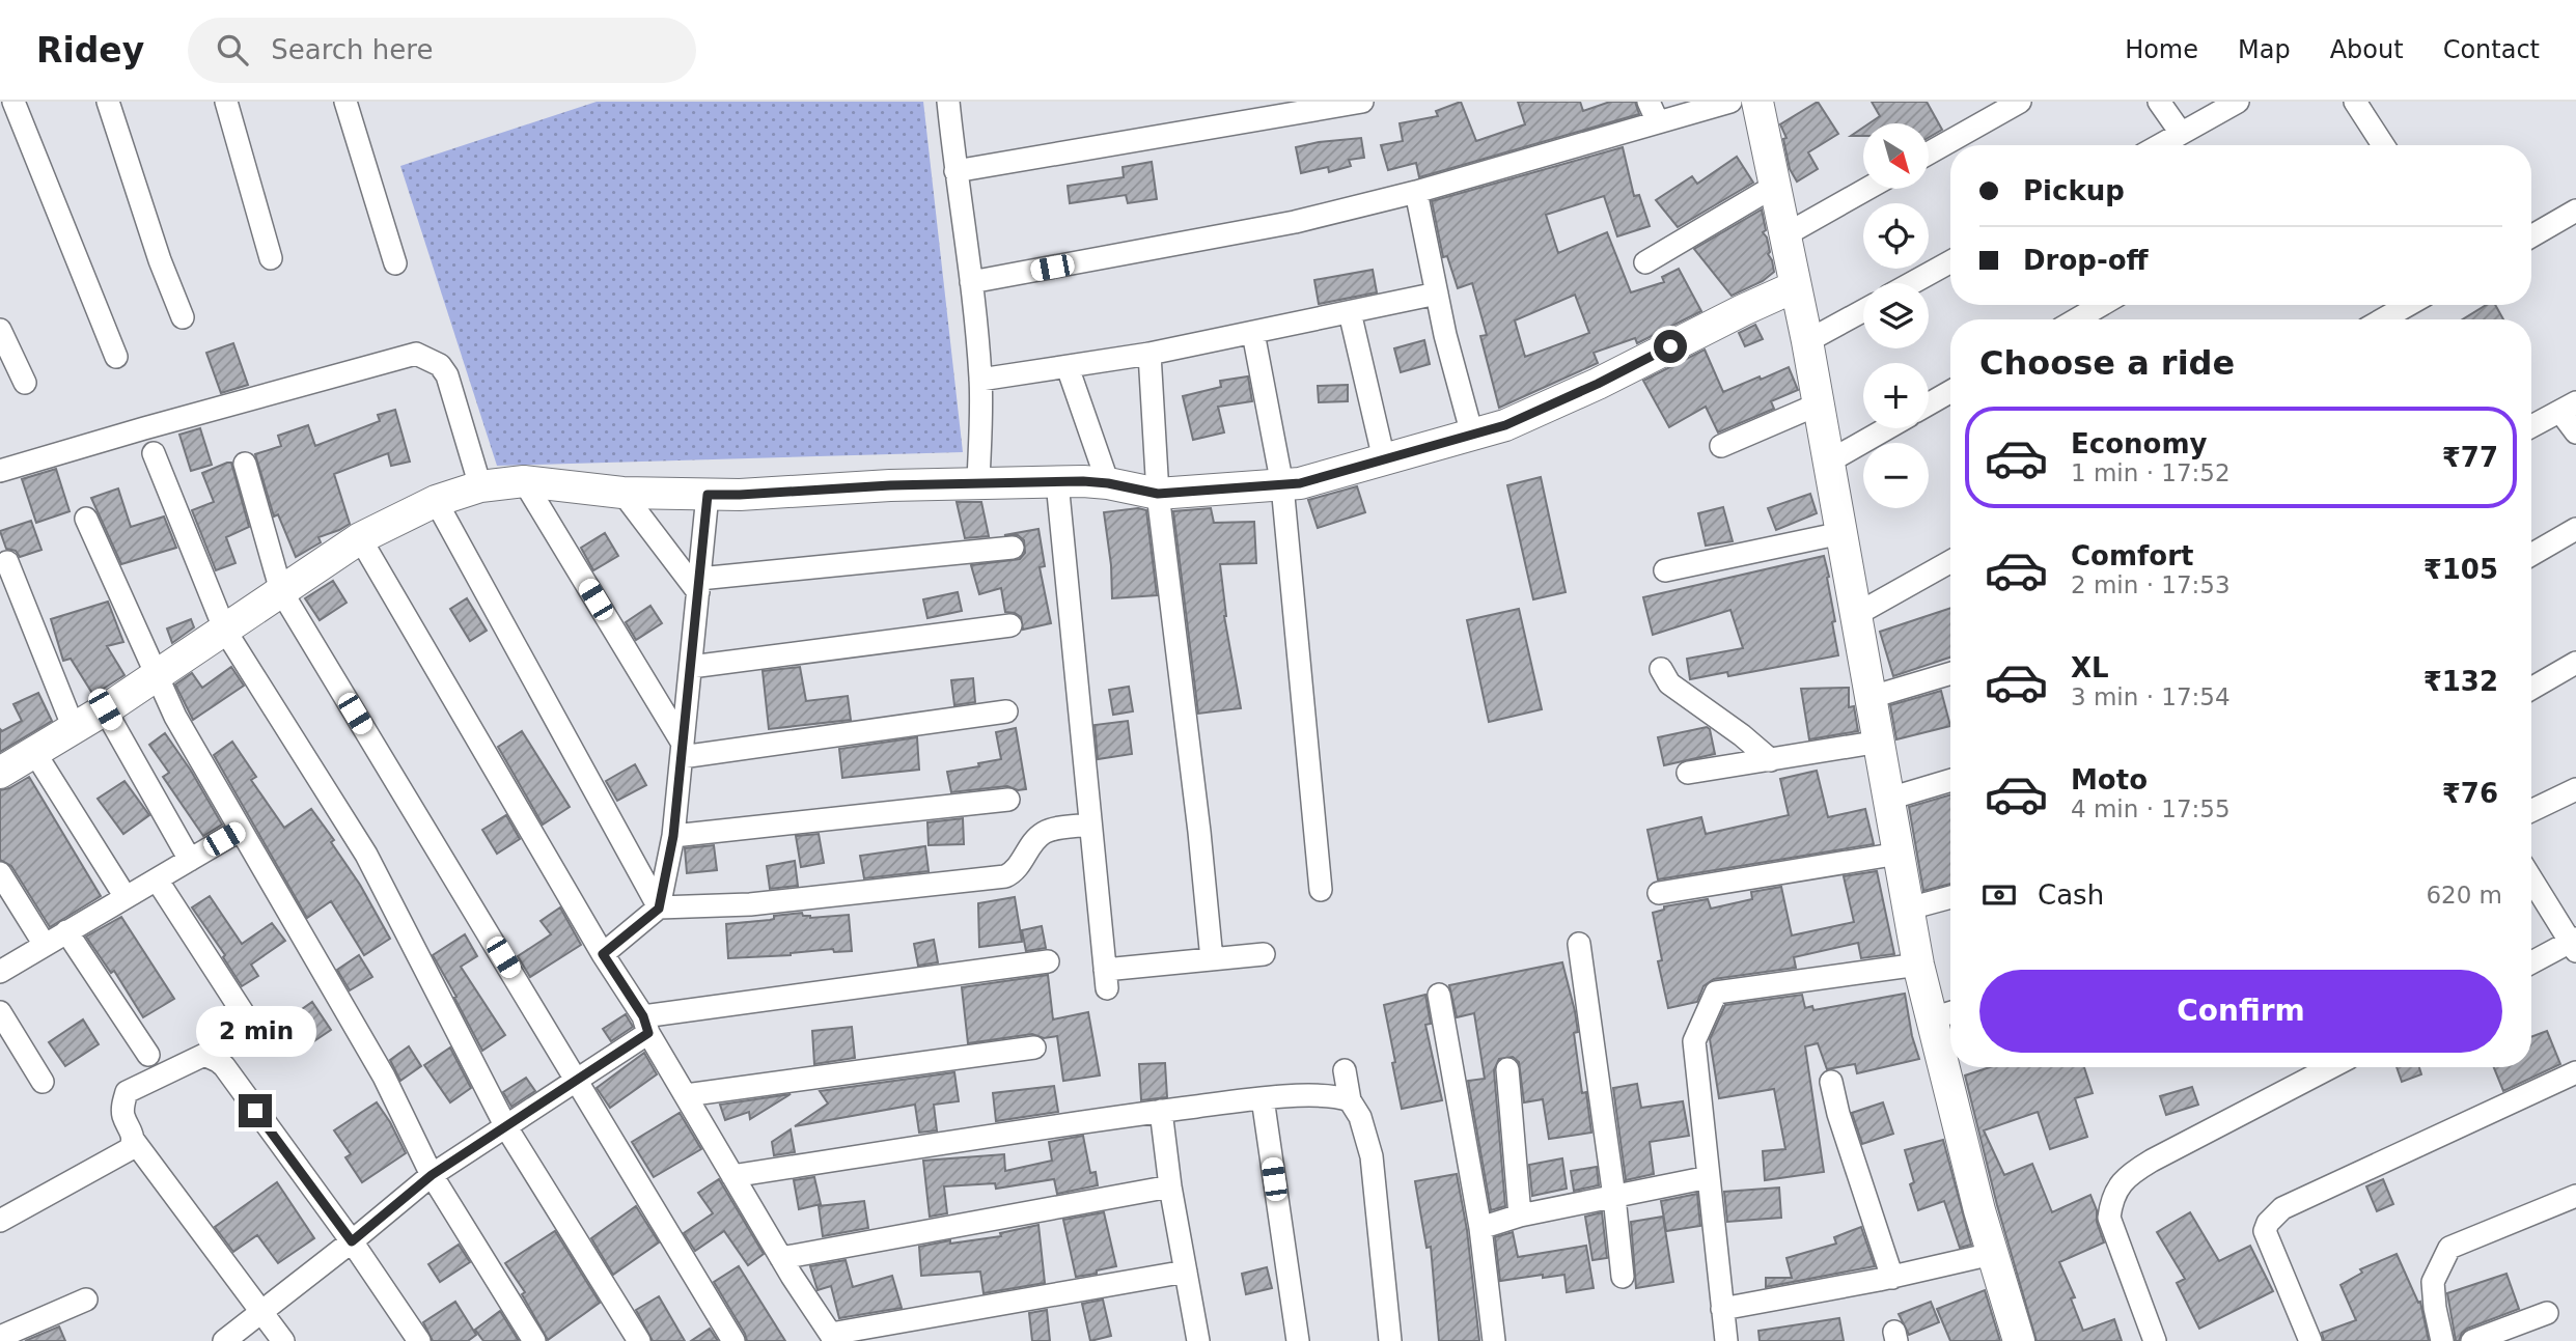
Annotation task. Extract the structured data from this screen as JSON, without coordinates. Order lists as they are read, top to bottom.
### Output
{
  "north": "bottom right",
  "page": {
    "header": "Ridey",
    "search": "Search here",
    "nav": [
      "Home",
      "Map",
      "About",
      "Contact"
    ],
    "map_buttons": ["+", "−"],
    "banner": ["Pickup", "Drop-off"],
    "heading": "Choose a ride",
    "list": [
      {
        "name": "Economy",
        "note": "1 min · 17:52",
        "value": "₹77"
      },
      {
        "name": "Comfort",
        "note": "2 min · 17:53",
        "value": "₹105"
      },
      {
        "name": "XL",
        "note": "3 min · 17:54",
        "value": "₹132"
      },
      {
        "name": "Moto",
        "note": "4 min · 17:55",
        "value": "₹76"
      }
    ],
    "pay": ["Cash", "620 m"],
    "buttons": "Confirm",
    "bubble": "2 min"
  }
}
